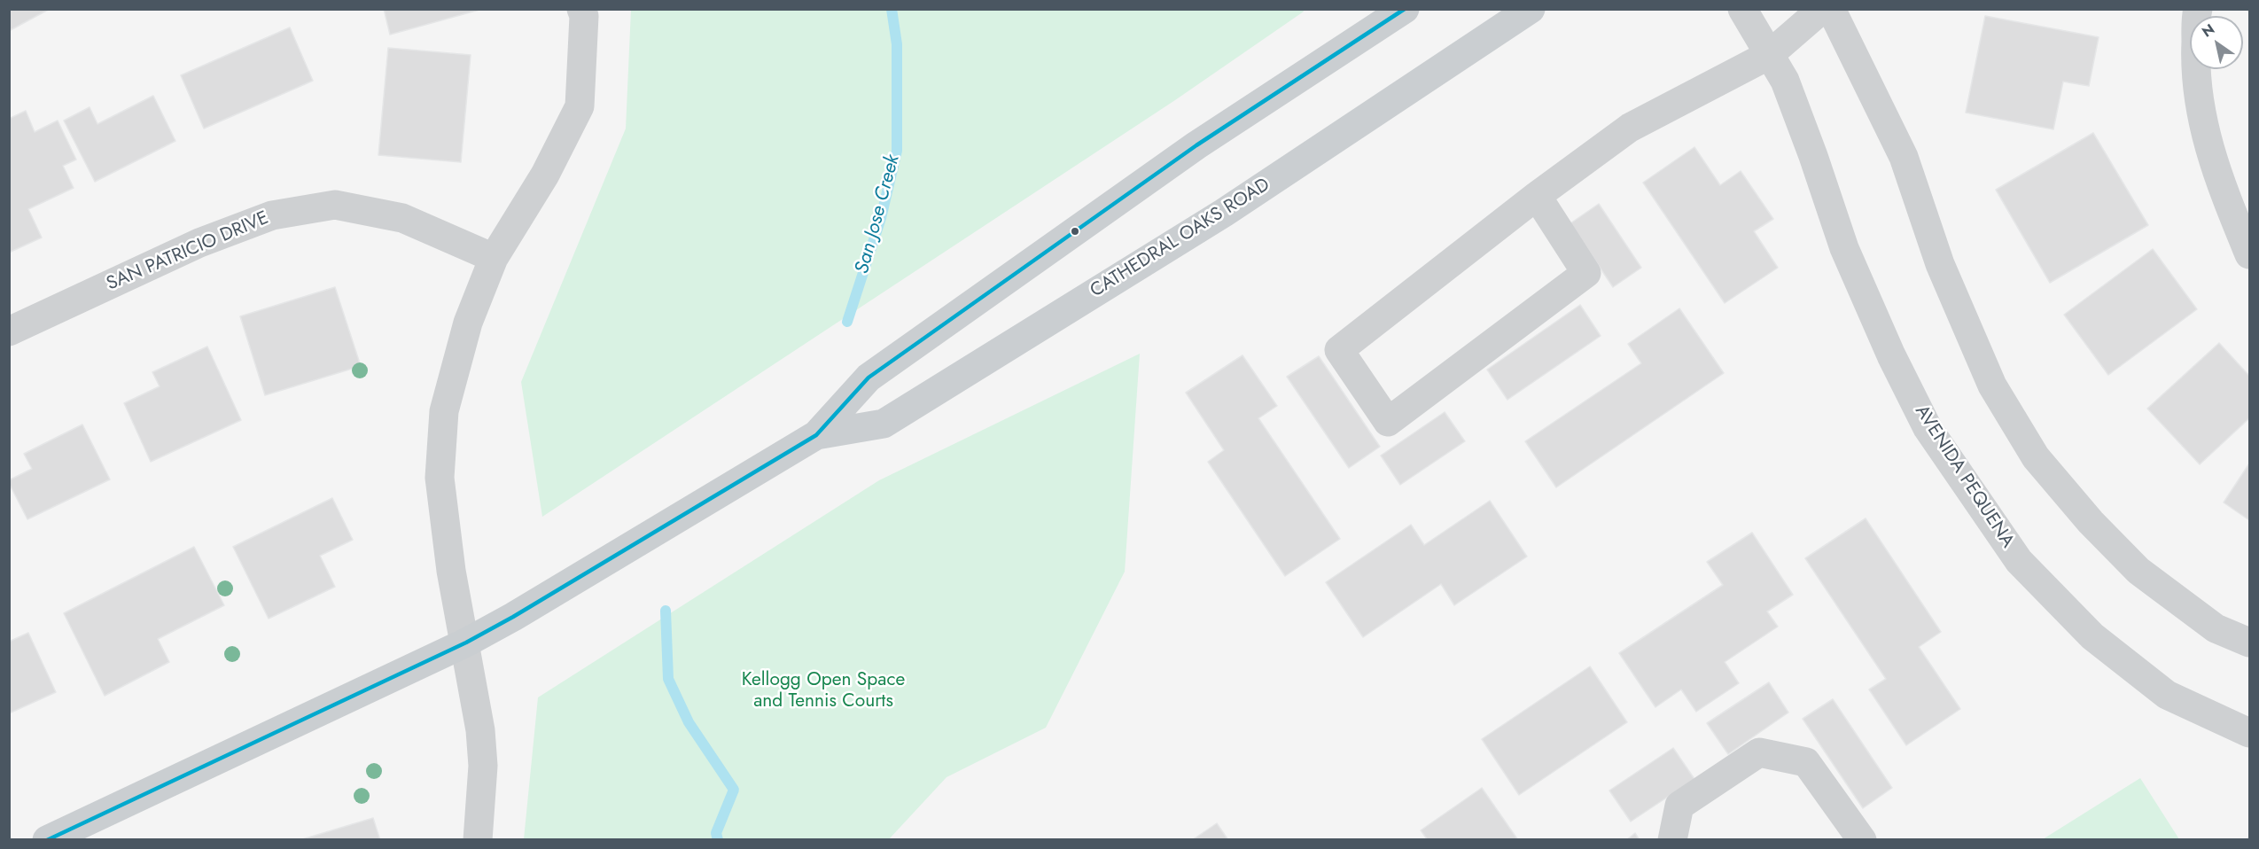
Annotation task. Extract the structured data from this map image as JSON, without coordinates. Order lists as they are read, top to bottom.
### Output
{
  "streets": {
    "main road": ["CATHEDRAL OAKS ROAD"],
    "street": ["SAN PATRICIO DRIVE", "AVENIDA PEQUENA"]
  },
  "water": ["San Jose Creek"],
  "parks": ["Kellogg Open Space and Tennis Courts"],
  "north": "top left"
}
